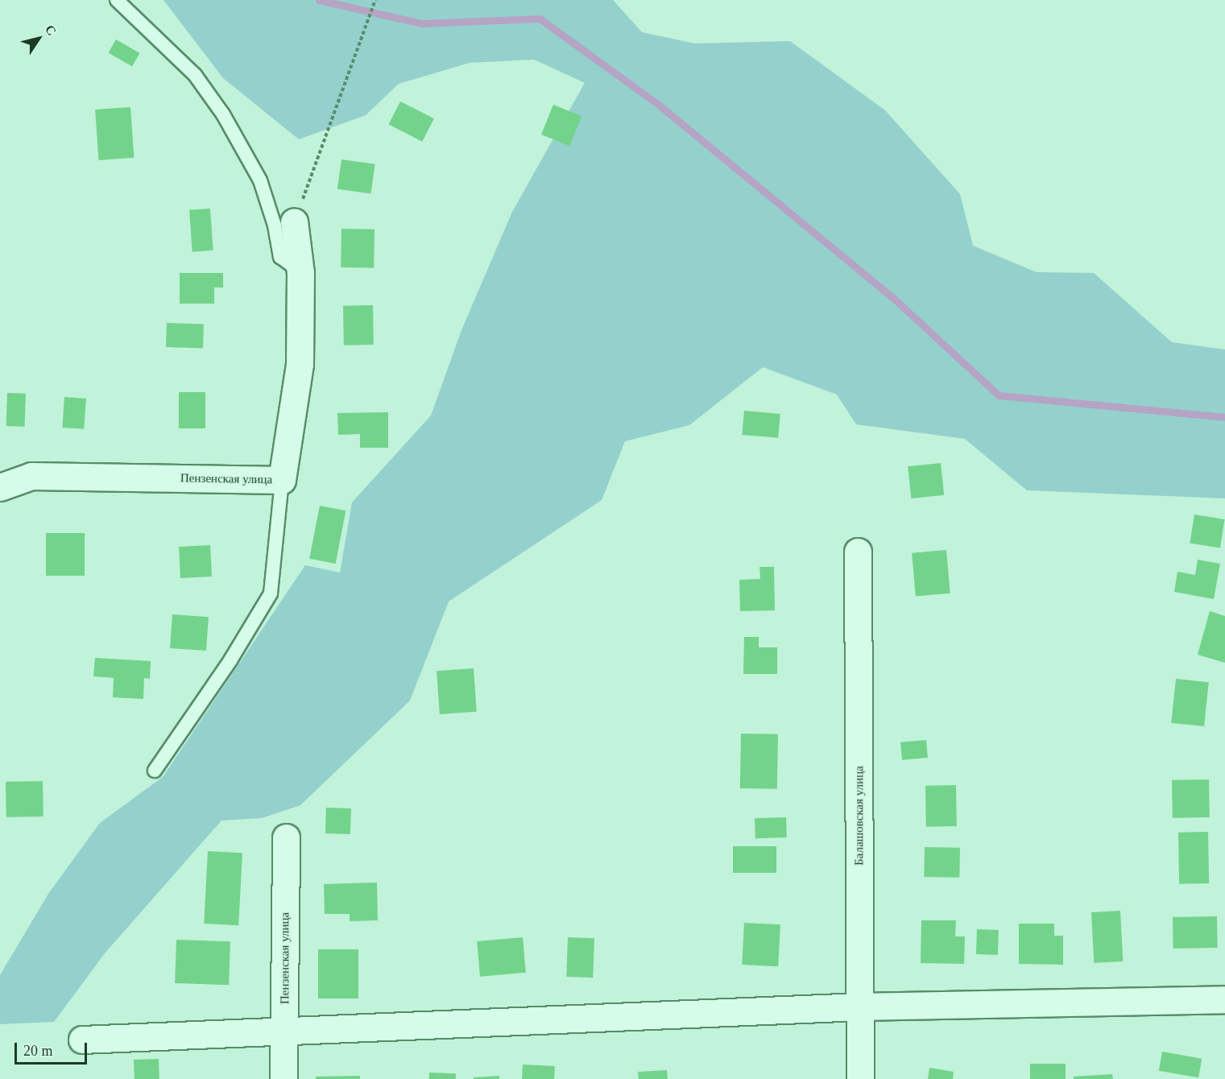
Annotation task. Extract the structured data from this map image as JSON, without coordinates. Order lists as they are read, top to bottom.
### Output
{
  "streets": {
    "street": ["Пензенская улица", "Балашовская улица"]
  },
  "scale_bar": "20 m",
  "north": "top right"
}
